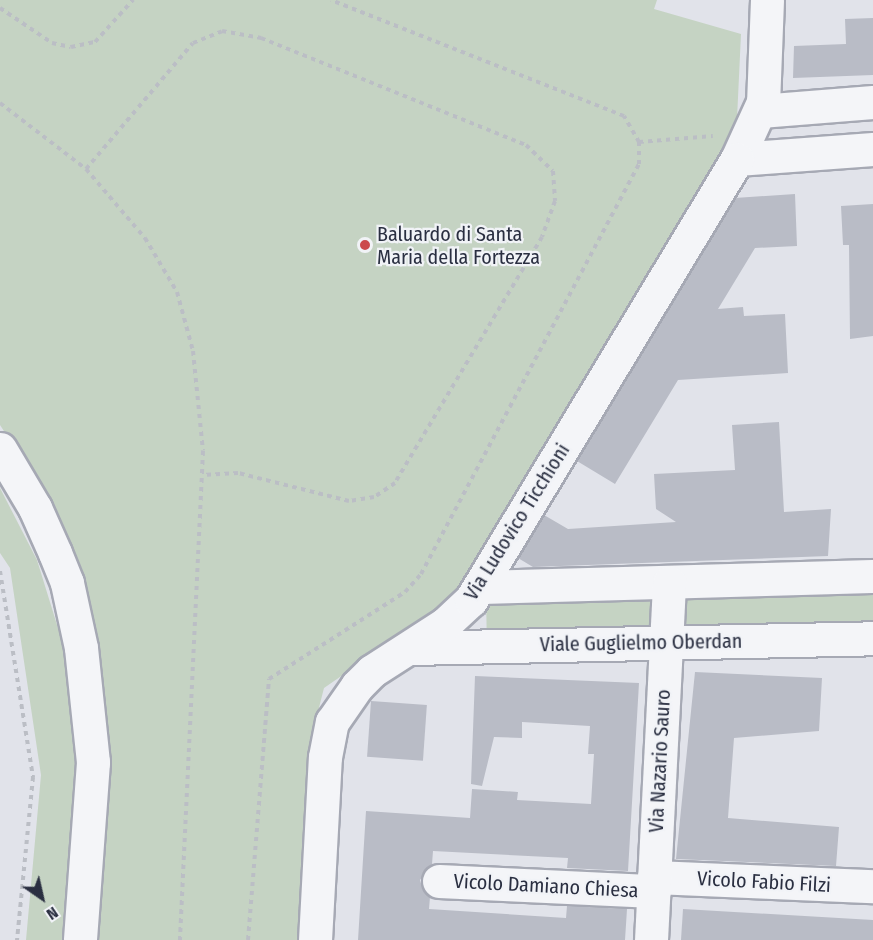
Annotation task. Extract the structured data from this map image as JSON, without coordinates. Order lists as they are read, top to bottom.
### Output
{
  "streets": {
    "street": [
      "Via Ludovico Ticchioni",
      "Viale Guglielmo Oberdan",
      "Via Nazario Sauro",
      "Vicolo Fabio Filzi",
      "Vicolo Damiano Chiesa"
    ]
  },
  "crossings": [
    ["Via Ludovico Ticchioni", "Viale Guglielmo Oberdan"],
    ["Viale Guglielmo Oberdan", "Via Nazario Sauro"],
    ["Via Nazario Sauro", "Vicolo Fabio Filzi"],
    ["Via Nazario Sauro", "Vicolo Damiano Chiesa"],
    ["Vicolo Fabio Filzi", "Vicolo Damiano Chiesa"]
  ],
  "places": ["Baluardo di Santa Maria della Fortezza"],
  "north": "bottom right"
}
